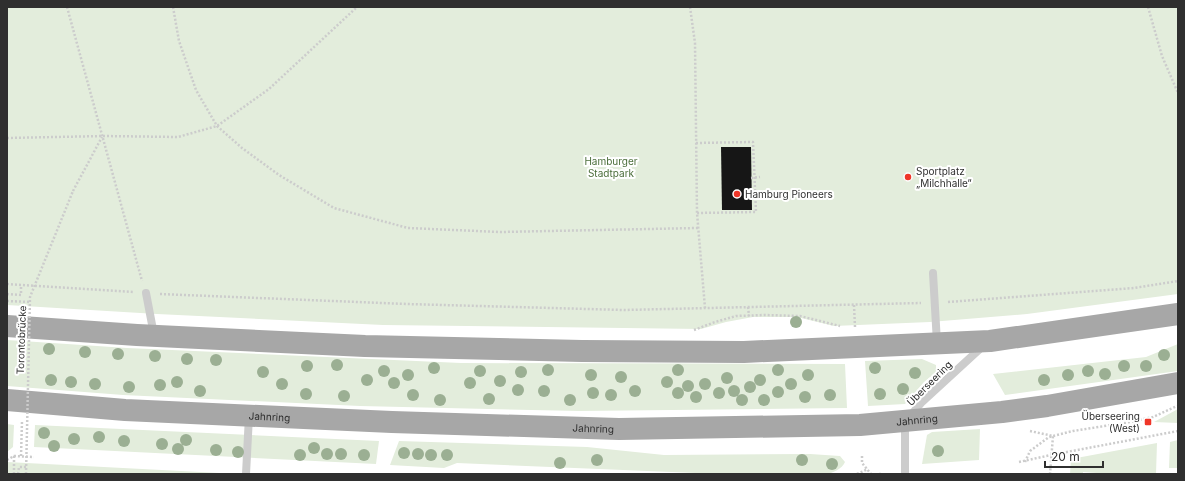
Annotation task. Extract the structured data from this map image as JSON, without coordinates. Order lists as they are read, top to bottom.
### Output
{
  "streets": {
    "main road": ["Jahnring"],
    "lane": ["Überseering"],
    "path": ["Torontobrücke"]
  },
  "crossings": [
    ["Überseering", "Jahnring"]
  ],
  "parks": ["Hamburger Stadtpark"],
  "places": {
    "other": ["Sportplatz „Milchhalle“", "Hamburg Pioneers"],
    "transit": ["Überseering (West)"]
  },
  "scale_bar": "20 m"
}
